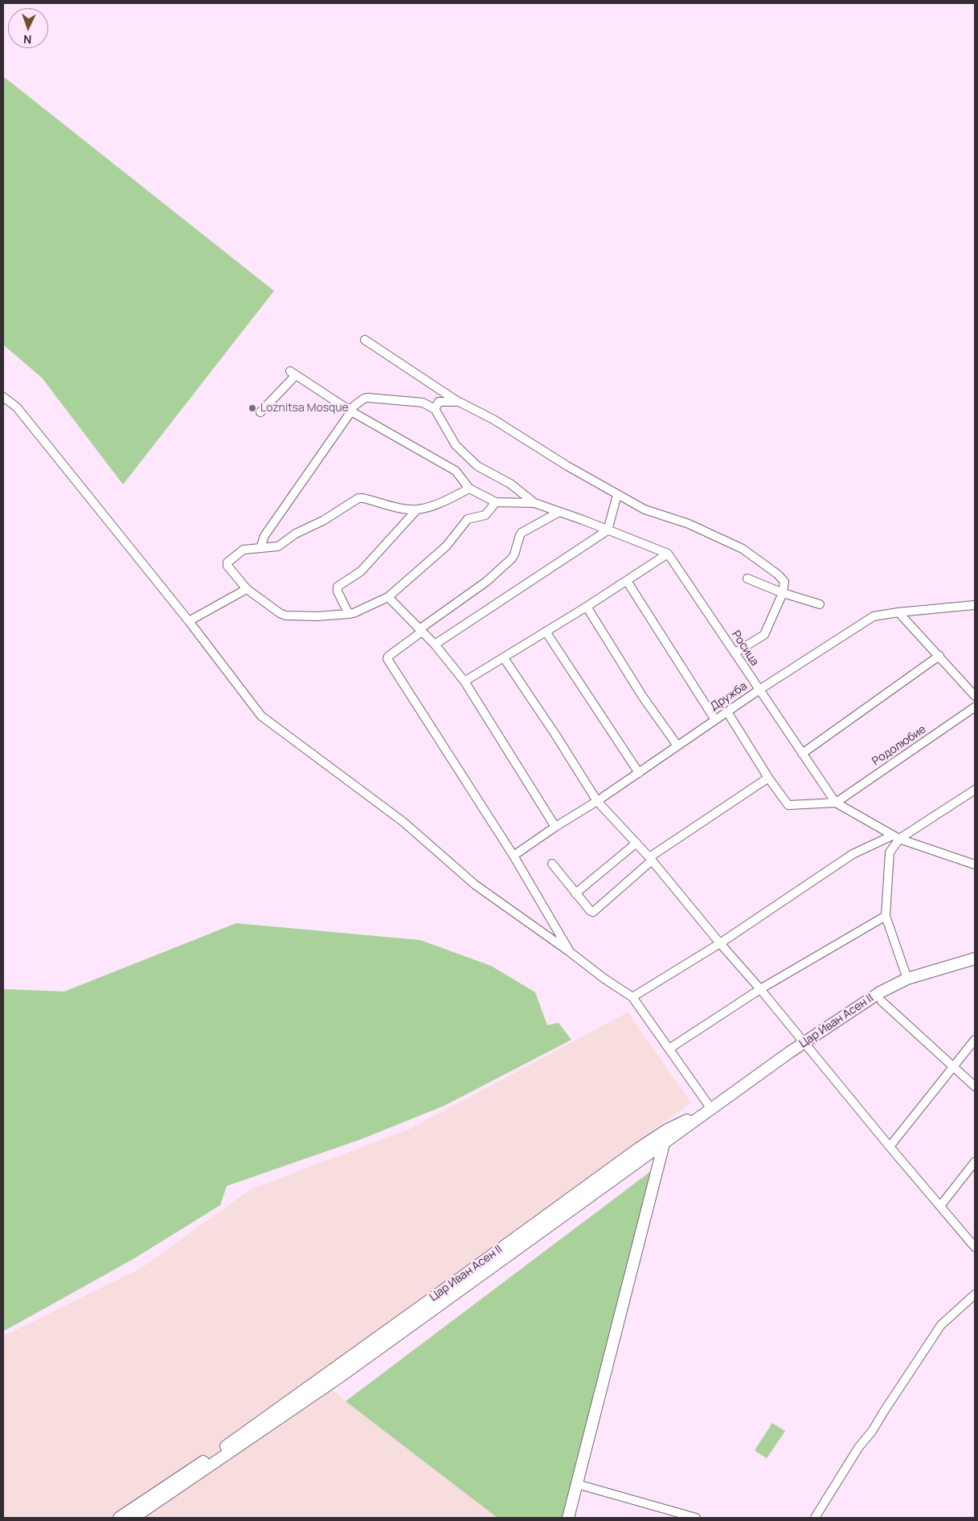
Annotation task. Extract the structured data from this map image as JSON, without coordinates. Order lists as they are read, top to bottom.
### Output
{
  "streets": {
    "street": [
      "Росица",
      "Дружба",
      "Родолюбие",
      "Цар Иван Асен II"
    ]
  },
  "crossings": [
    ["Росица", "Дружба"],
    ["Росица", "Родолюбие"]
  ],
  "places": ["Loznitsa Mosque"],
  "north": "bottom"
}
